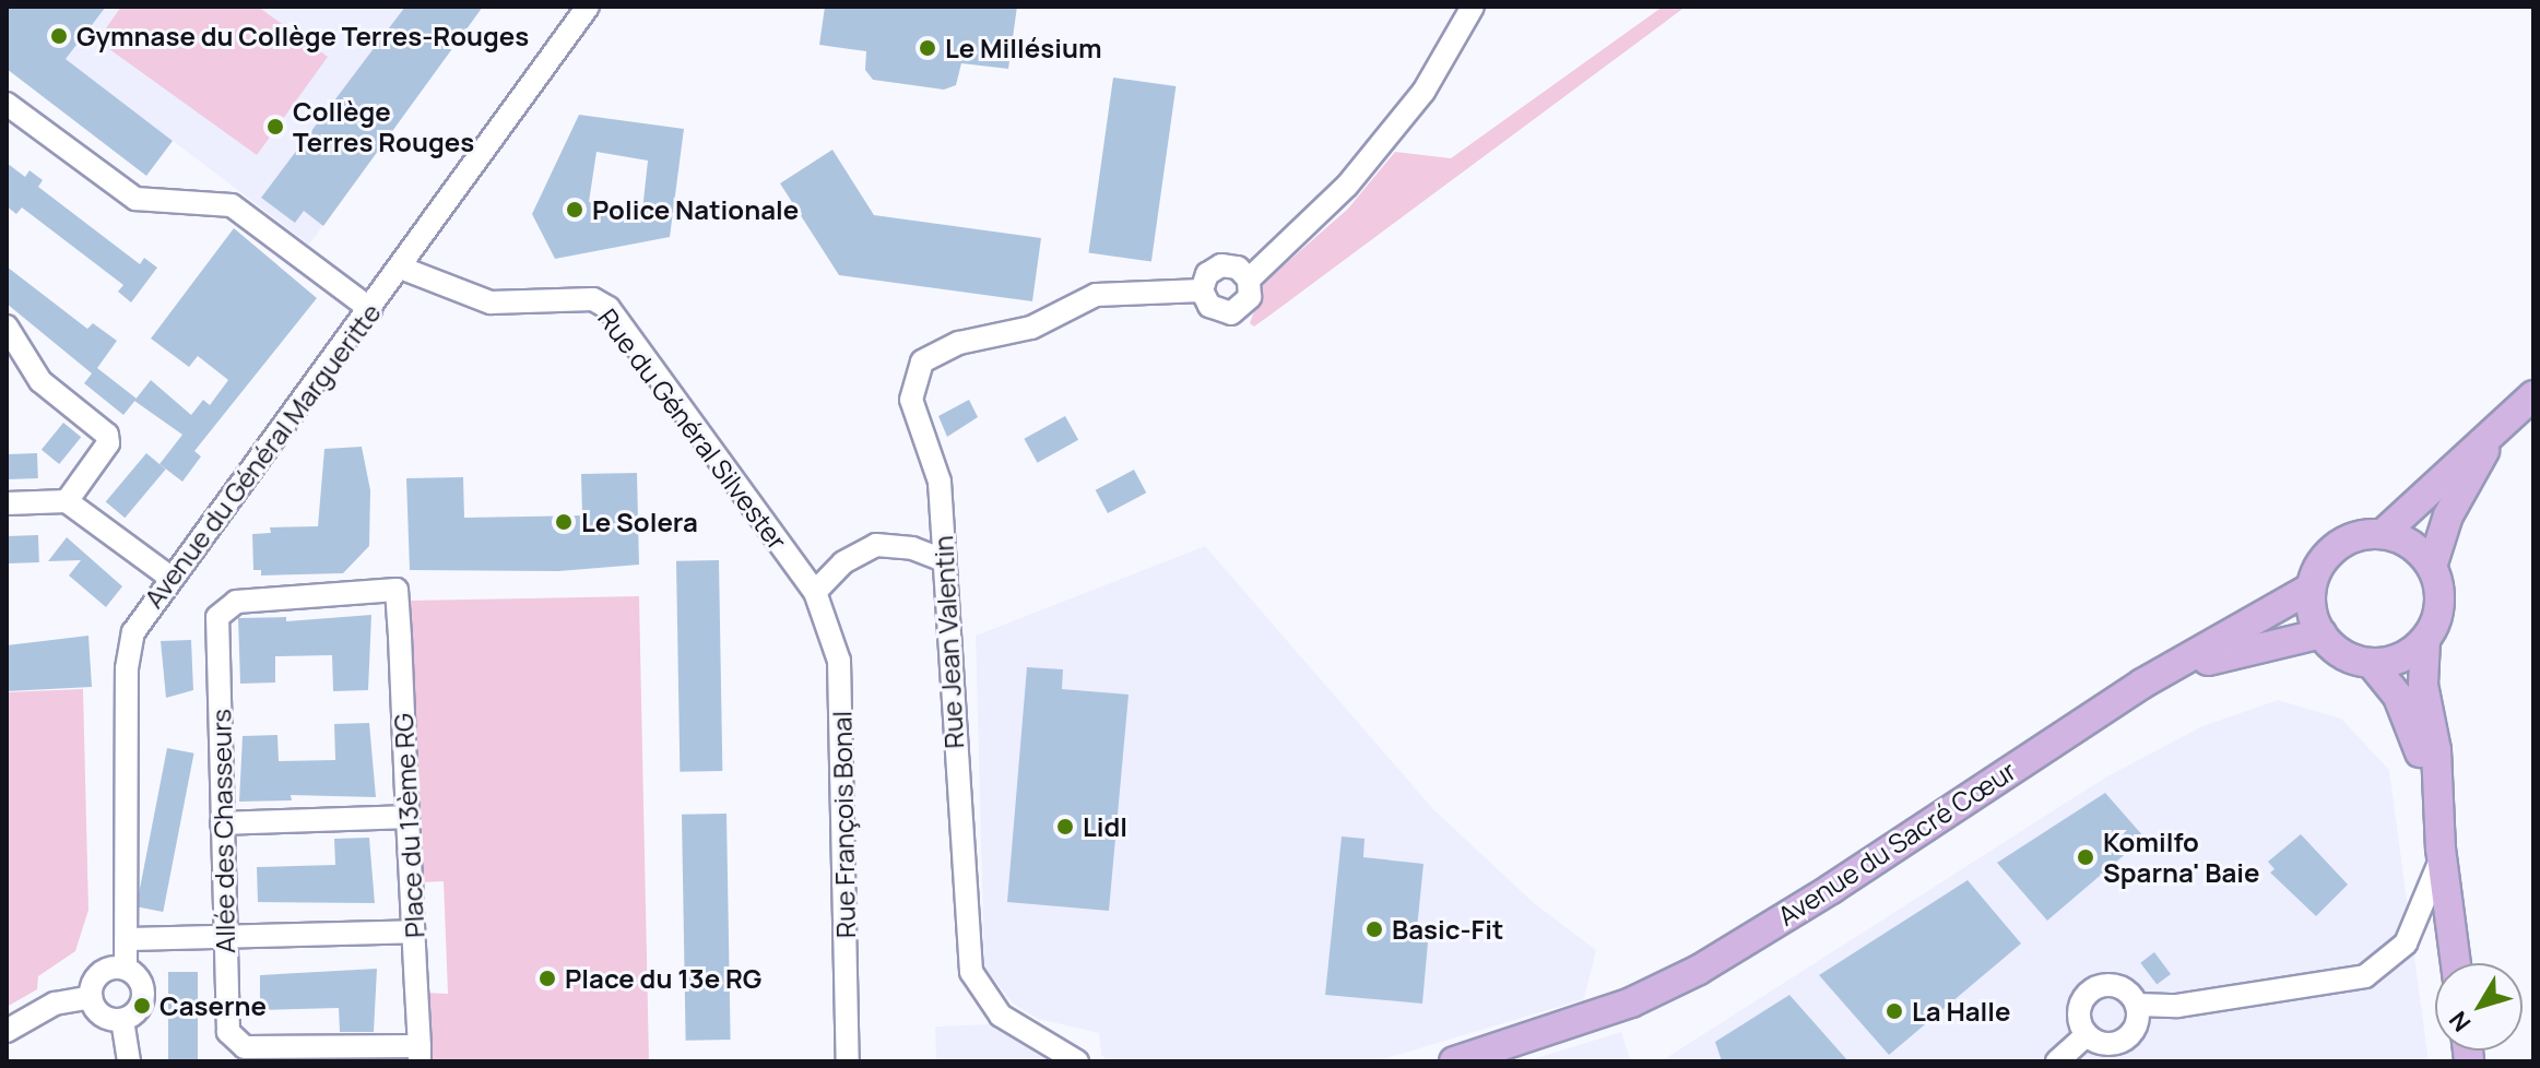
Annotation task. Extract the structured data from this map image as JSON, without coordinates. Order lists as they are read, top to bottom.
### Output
{
  "streets": {
    "main road": ["Avenue du Sacré Cœur"],
    "street": [
      "Rue du Général Silvester",
      "Avenue du Général Margueritte",
      "Rue Jean Valentin",
      "Rue François Bonal",
      "Place du 13ème RG",
      "Allée des Chasseurs"
    ]
  },
  "crossings": [
    ["Rue du Général Silvester", "Avenue du Général Margueritte"],
    ["Rue du Général Silvester", "Rue François Bonal"],
    ["Place du 13ème RG", "Allée des Chasseurs"]
  ],
  "places": [
    "Gymnase du Collège Terres-Rouges",
    "Le Millésium",
    "Collège Terres Rouges",
    "Police Nationale",
    "Le Solera",
    "Lidl",
    "Komilfo Sparna' Baie",
    "Basic-Fit",
    "Place du 13e RG",
    "Caserne",
    "La Halle"
  ],
  "north": "bottom left"
}
